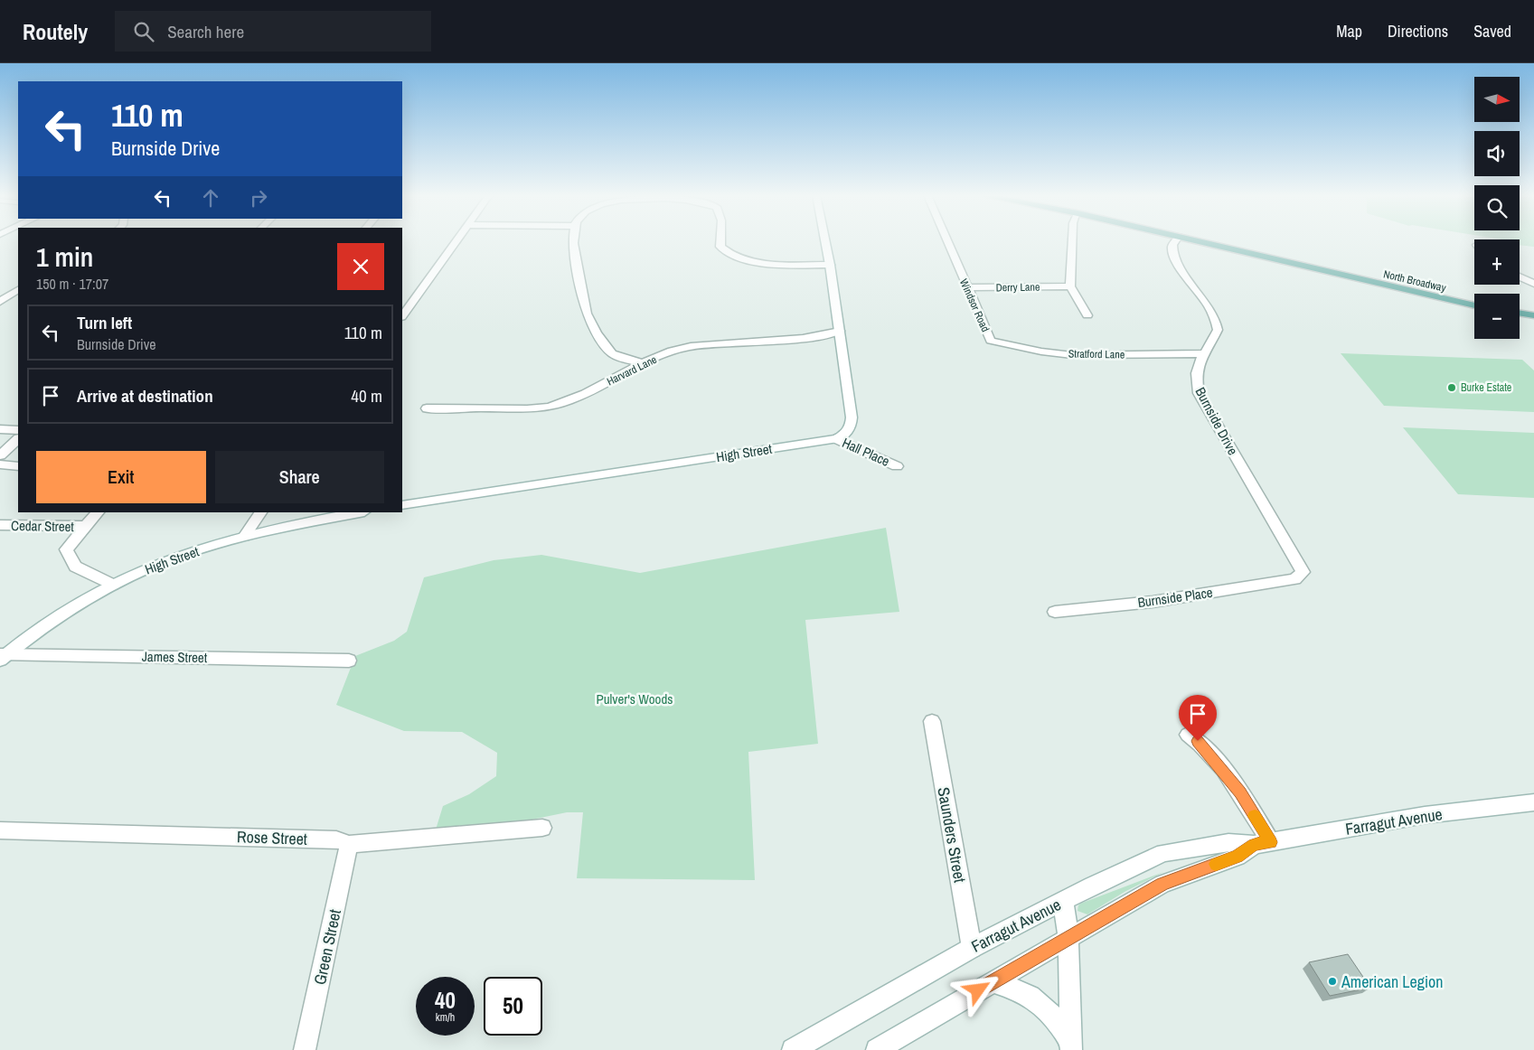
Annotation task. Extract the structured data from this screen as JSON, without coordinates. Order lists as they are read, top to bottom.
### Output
{
  "streets": {
    "main road": ["North Broadway"],
    "street": [
      "Derry Lane",
      "Windsor Road",
      "Stratford Lane",
      "Harvard Lane",
      "Burnside Drive",
      "Hall Place",
      "High Street",
      "Cedar Street",
      "Burnside Place",
      "James Street",
      "Farragut Avenue",
      "Saunders Street",
      "Rose Street",
      "Green Street"
    ]
  },
  "crossings": [
    ["Derry Lane", "Windsor Road"],
    ["Windsor Road", "Stratford Lane"],
    ["Stratford Lane", "Burnside Drive"],
    ["Burnside Drive", "Burnside Place"],
    ["Hall Place", "High Street"],
    ["High Street", "James Street"],
    ["Farragut Avenue", "Saunders Street"],
    ["Rose Street", "Green Street"]
  ],
  "parks": ["Pulver's Woods"],
  "places": ["Burke Estate", "American Legion"],
  "north": "right",
  "page": {
    "header": "Routely",
    "search": "Search here",
    "nav": ["Map", "Directions", "Saved"],
    "map_buttons": ["+", "−"],
    "turn": ["110 m", "Burnside Drive"],
    "heading": ["1 min", "150 m · 17:07"],
    "list": [
      {
        "name": "Turn left",
        "note": "Burnside Drive",
        "value": "110 m"
      },
      {
        "name": "Arrive at destination",
        "value": "40 m"
      }
    ],
    "buttons": ["Exit", "Share"],
    "speed": "40 km/h",
    "limit": "50"
  }
}
